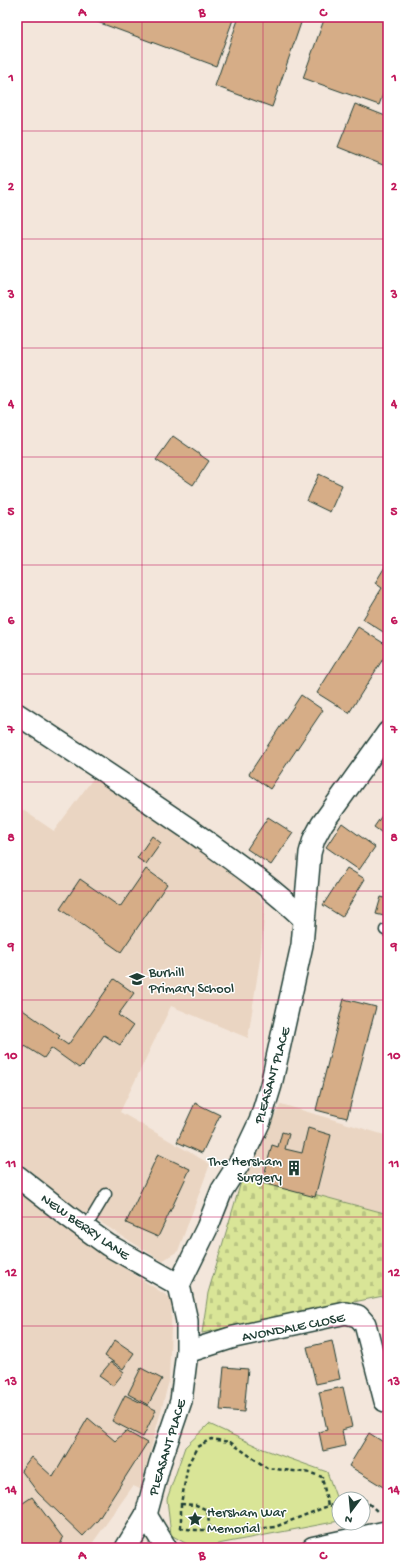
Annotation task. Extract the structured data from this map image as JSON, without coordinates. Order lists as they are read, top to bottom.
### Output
{
  "streets": {
    "street": ["PLEASANT PLACE", "NEW BERRY LANE", "AVONDALE CLOSE"]
  },
  "crossings": [
    ["PLEASANT PLACE", "NEW BERRY LANE"],
    ["PLEASANT PLACE", "AVONDALE CLOSE"]
  ],
  "places": {
    "school or university": ["Burhill Primary School"],
    "building": ["The Hersham Surgery"],
    "place": ["Hersham War Memorial"]
  },
  "north": "bottom",
  "grid": {
    "columns": ["A", "B", "C"],
    "rows": [
      "1",
      "2",
      "3",
      "4",
      "5",
      "6",
      "7",
      "8",
      "9",
      "10",
      "11",
      "12",
      "13",
      "14"
    ]
  }
}
